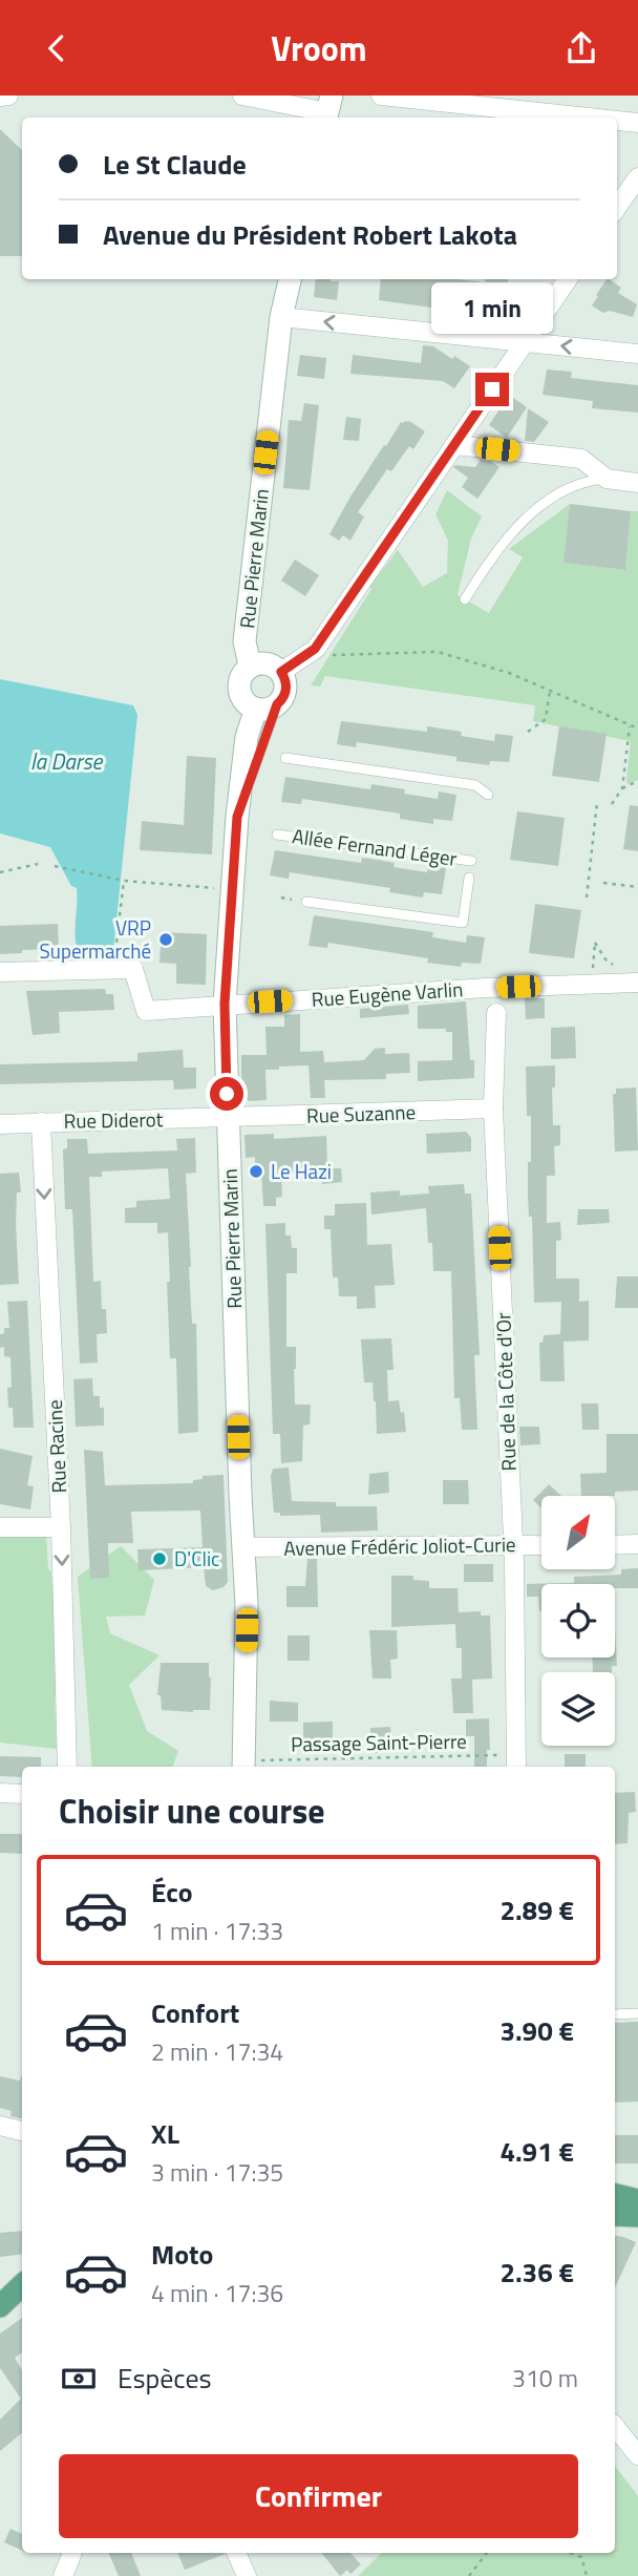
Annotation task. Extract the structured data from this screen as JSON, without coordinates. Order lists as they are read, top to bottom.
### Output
{
  "streets": {
    "street": [
      "Rue Pierre Marin",
      "Rue Eugène Varlin",
      "Rue Suzanne",
      "Rue Diderot",
      "Rue de la Côte d'Or",
      "Rue Racine",
      "Avenue Frédéric Joliot-Curie"
    ],
    "lane": ["Allée Fernand Léger"],
    "path": ["Passage Saint-Pierre"]
  },
  "crossings": [
    ["Rue Pierre Marin", "Rue Eugène Varlin"],
    ["Rue Pierre Marin", "Rue Suzanne"],
    ["Rue Pierre Marin", "Rue Diderot"],
    ["Rue Pierre Marin", "Avenue Frédéric Joliot-Curie"],
    ["Rue Pierre Marin", "Passage Saint-Pierre"],
    ["Rue Suzanne", "Rue Diderot"],
    ["Rue Suzanne", "Rue de la Côte d'Or"],
    ["Rue Diderot", "Rue Racine"],
    ["Rue de la Côte d'Or", "Avenue Frédéric Joliot-Curie"],
    ["Rue de la Côte d'Or", "Passage Saint-Pierre"]
  ],
  "one_way": ["Rue Racine"],
  "water": ["la Darse"],
  "places": ["VRP Supermarché", "Le Hazi", "D'Clic"],
  "north": "top right",
  "page": {
    "header": "Vroom",
    "banner": ["Le St Claude", "Avenue du Président Robert Lakota"],
    "bubble": "1 min",
    "heading": "Choisir une course",
    "list": [
      {
        "name": "Éco",
        "note": "1 min · 17:33",
        "value": "2.89 €"
      },
      {
        "name": "Confort",
        "note": "2 min · 17:34",
        "value": "3.90 €"
      },
      {
        "name": "XL",
        "note": "3 min · 17:35",
        "value": "4.91 €"
      },
      {
        "name": "Moto",
        "note": "4 min · 17:36",
        "value": "2.36 €"
      }
    ],
    "pay": ["Espèces", "310 m"],
    "buttons": "Confirmer"
  }
}
